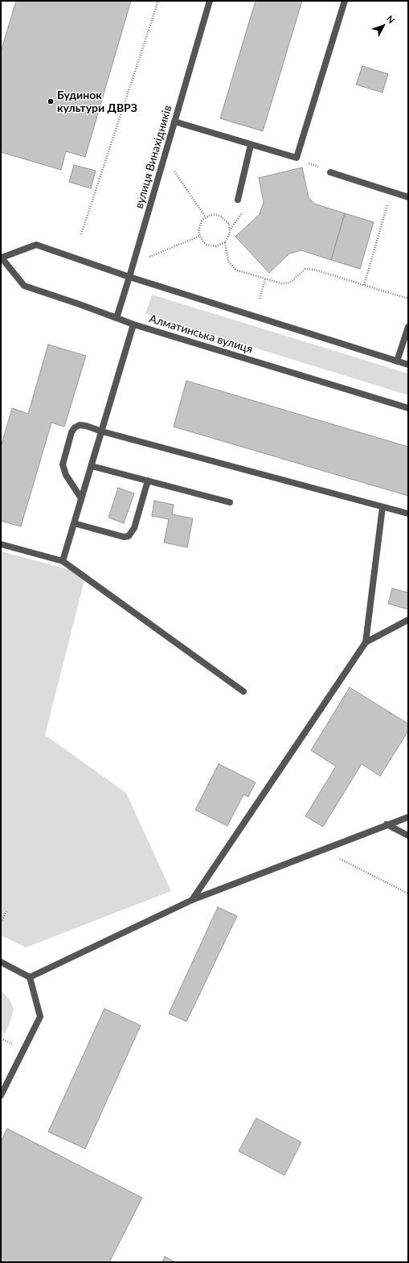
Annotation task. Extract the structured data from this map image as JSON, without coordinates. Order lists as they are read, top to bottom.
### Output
{
  "streets": {
    "street": ["вулиця Винахідників", "Алматинська вулиця"]
  },
  "crossings": [
    ["вулиця Винахідників", "Алматинська вулиця"]
  ],
  "places": ["Будинок культури ДВРЗ"],
  "north": "top right"
}
